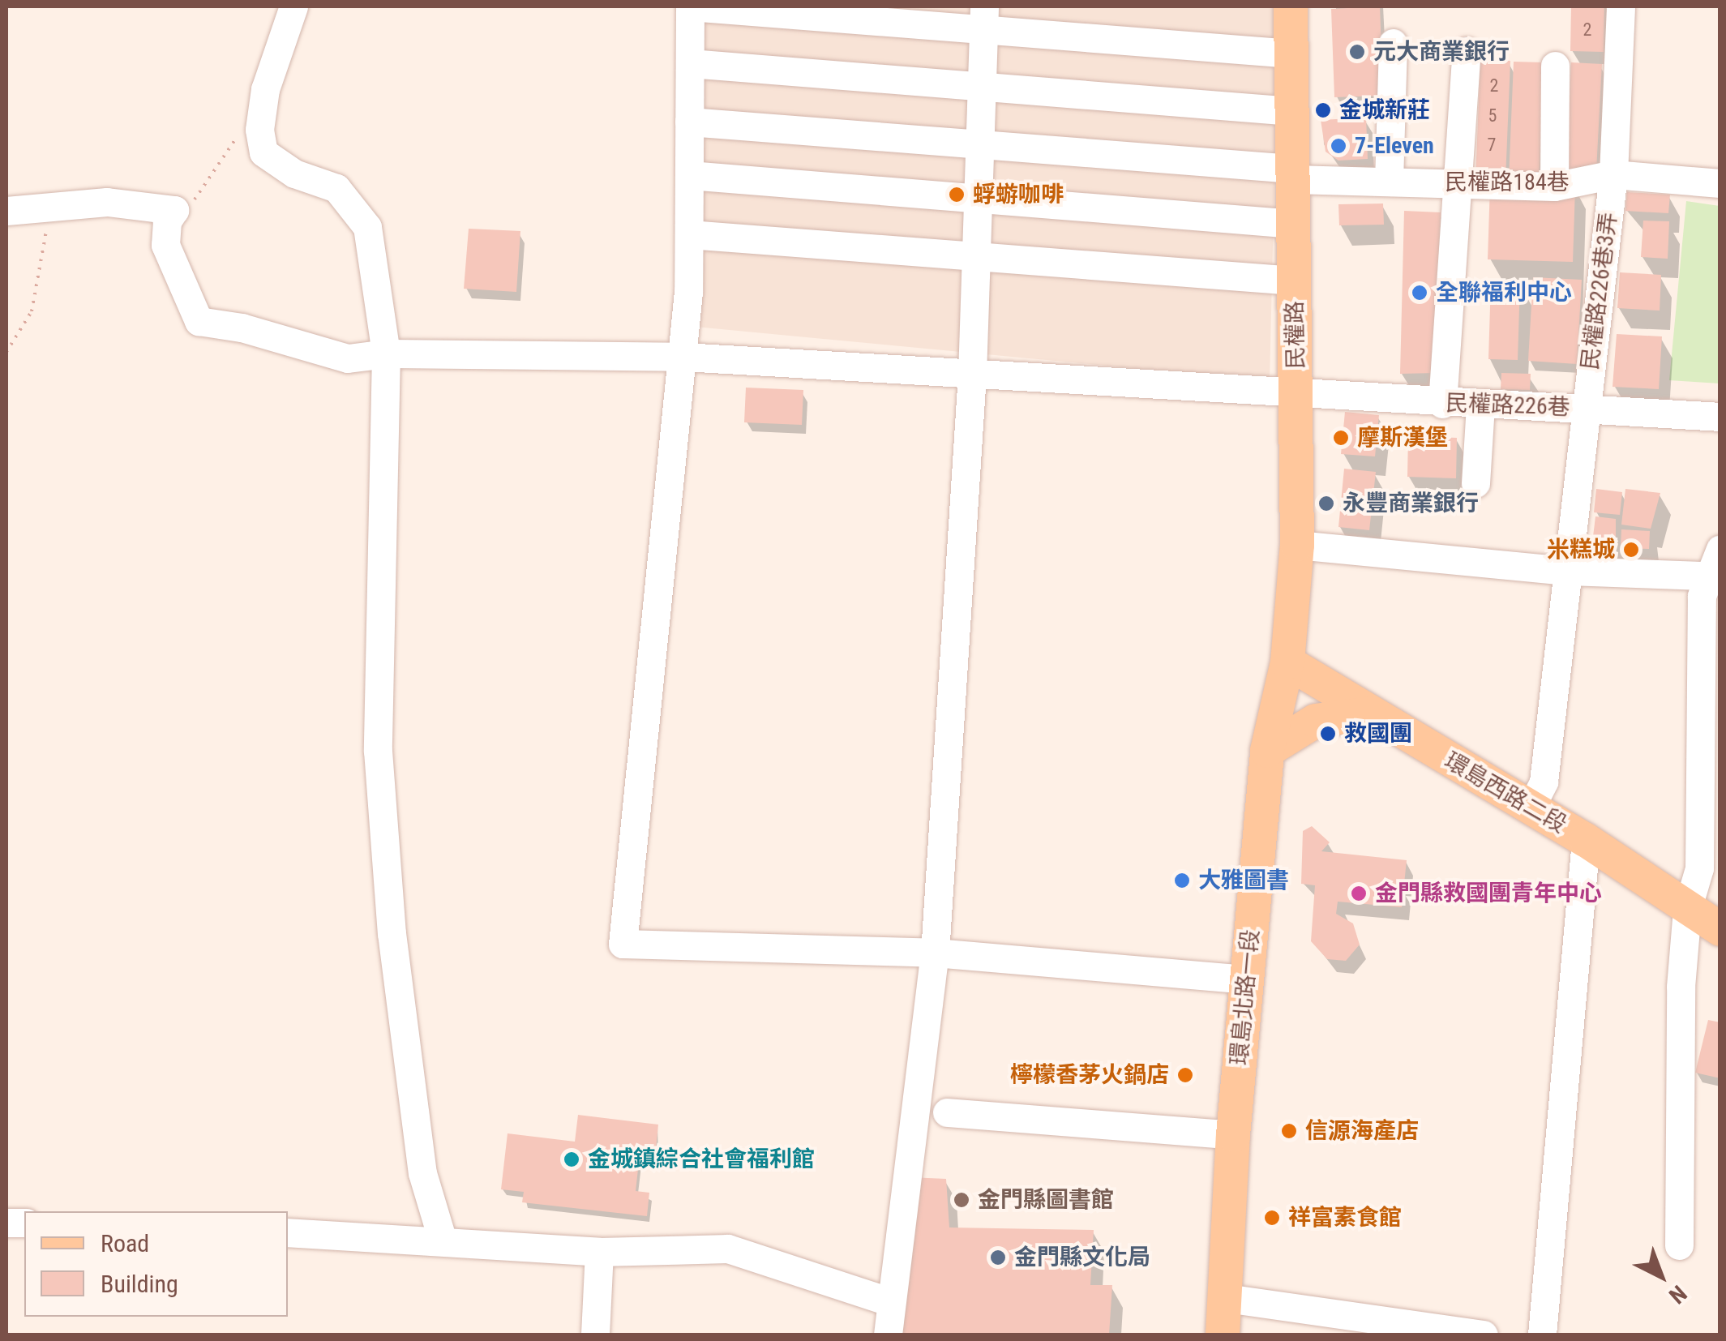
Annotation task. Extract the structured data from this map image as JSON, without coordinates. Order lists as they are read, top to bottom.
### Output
{
  "streets": {
    "main road": ["民權路", "環島西路二段", "環島北路一段"],
    "street": ["民權路184巷", "民權路226巷3弄", "民權路226巷"]
  },
  "crossings": [
    ["民權路184巷", "民權路226巷3弄"],
    ["民權路184巷", "民權路"],
    ["民權路226巷3弄", "民權路226巷"],
    ["民權路226巷3弄", "環島西路二段"],
    ["民權路", "民權路226巷"],
    ["民權路", "環島西路二段"],
    ["民權路", "環島北路一段"],
    ["環島西路二段", "環島北路一段"]
  ],
  "places": [
    "元大商業銀行",
    "金城新莊",
    "7-Eleven",
    "蜉蝣咖啡",
    "全聯福利中心",
    "摩斯漢堡",
    "永豐商業銀行",
    "米糕城",
    "救國團",
    "大雅圖書",
    "金門縣救國團青年中心",
    "檸檬香茅火鍋店",
    "信源海產店",
    "金城鎮綜合社會福利館",
    "金門縣圖書館",
    "祥富素食館",
    "金門縣文化局"
  ],
  "house_numbers": [
    "2",
    "2",
    "5",
    "7"
  ],
  "legend": ["Road", "Building"],
  "north": "bottom right"
}
